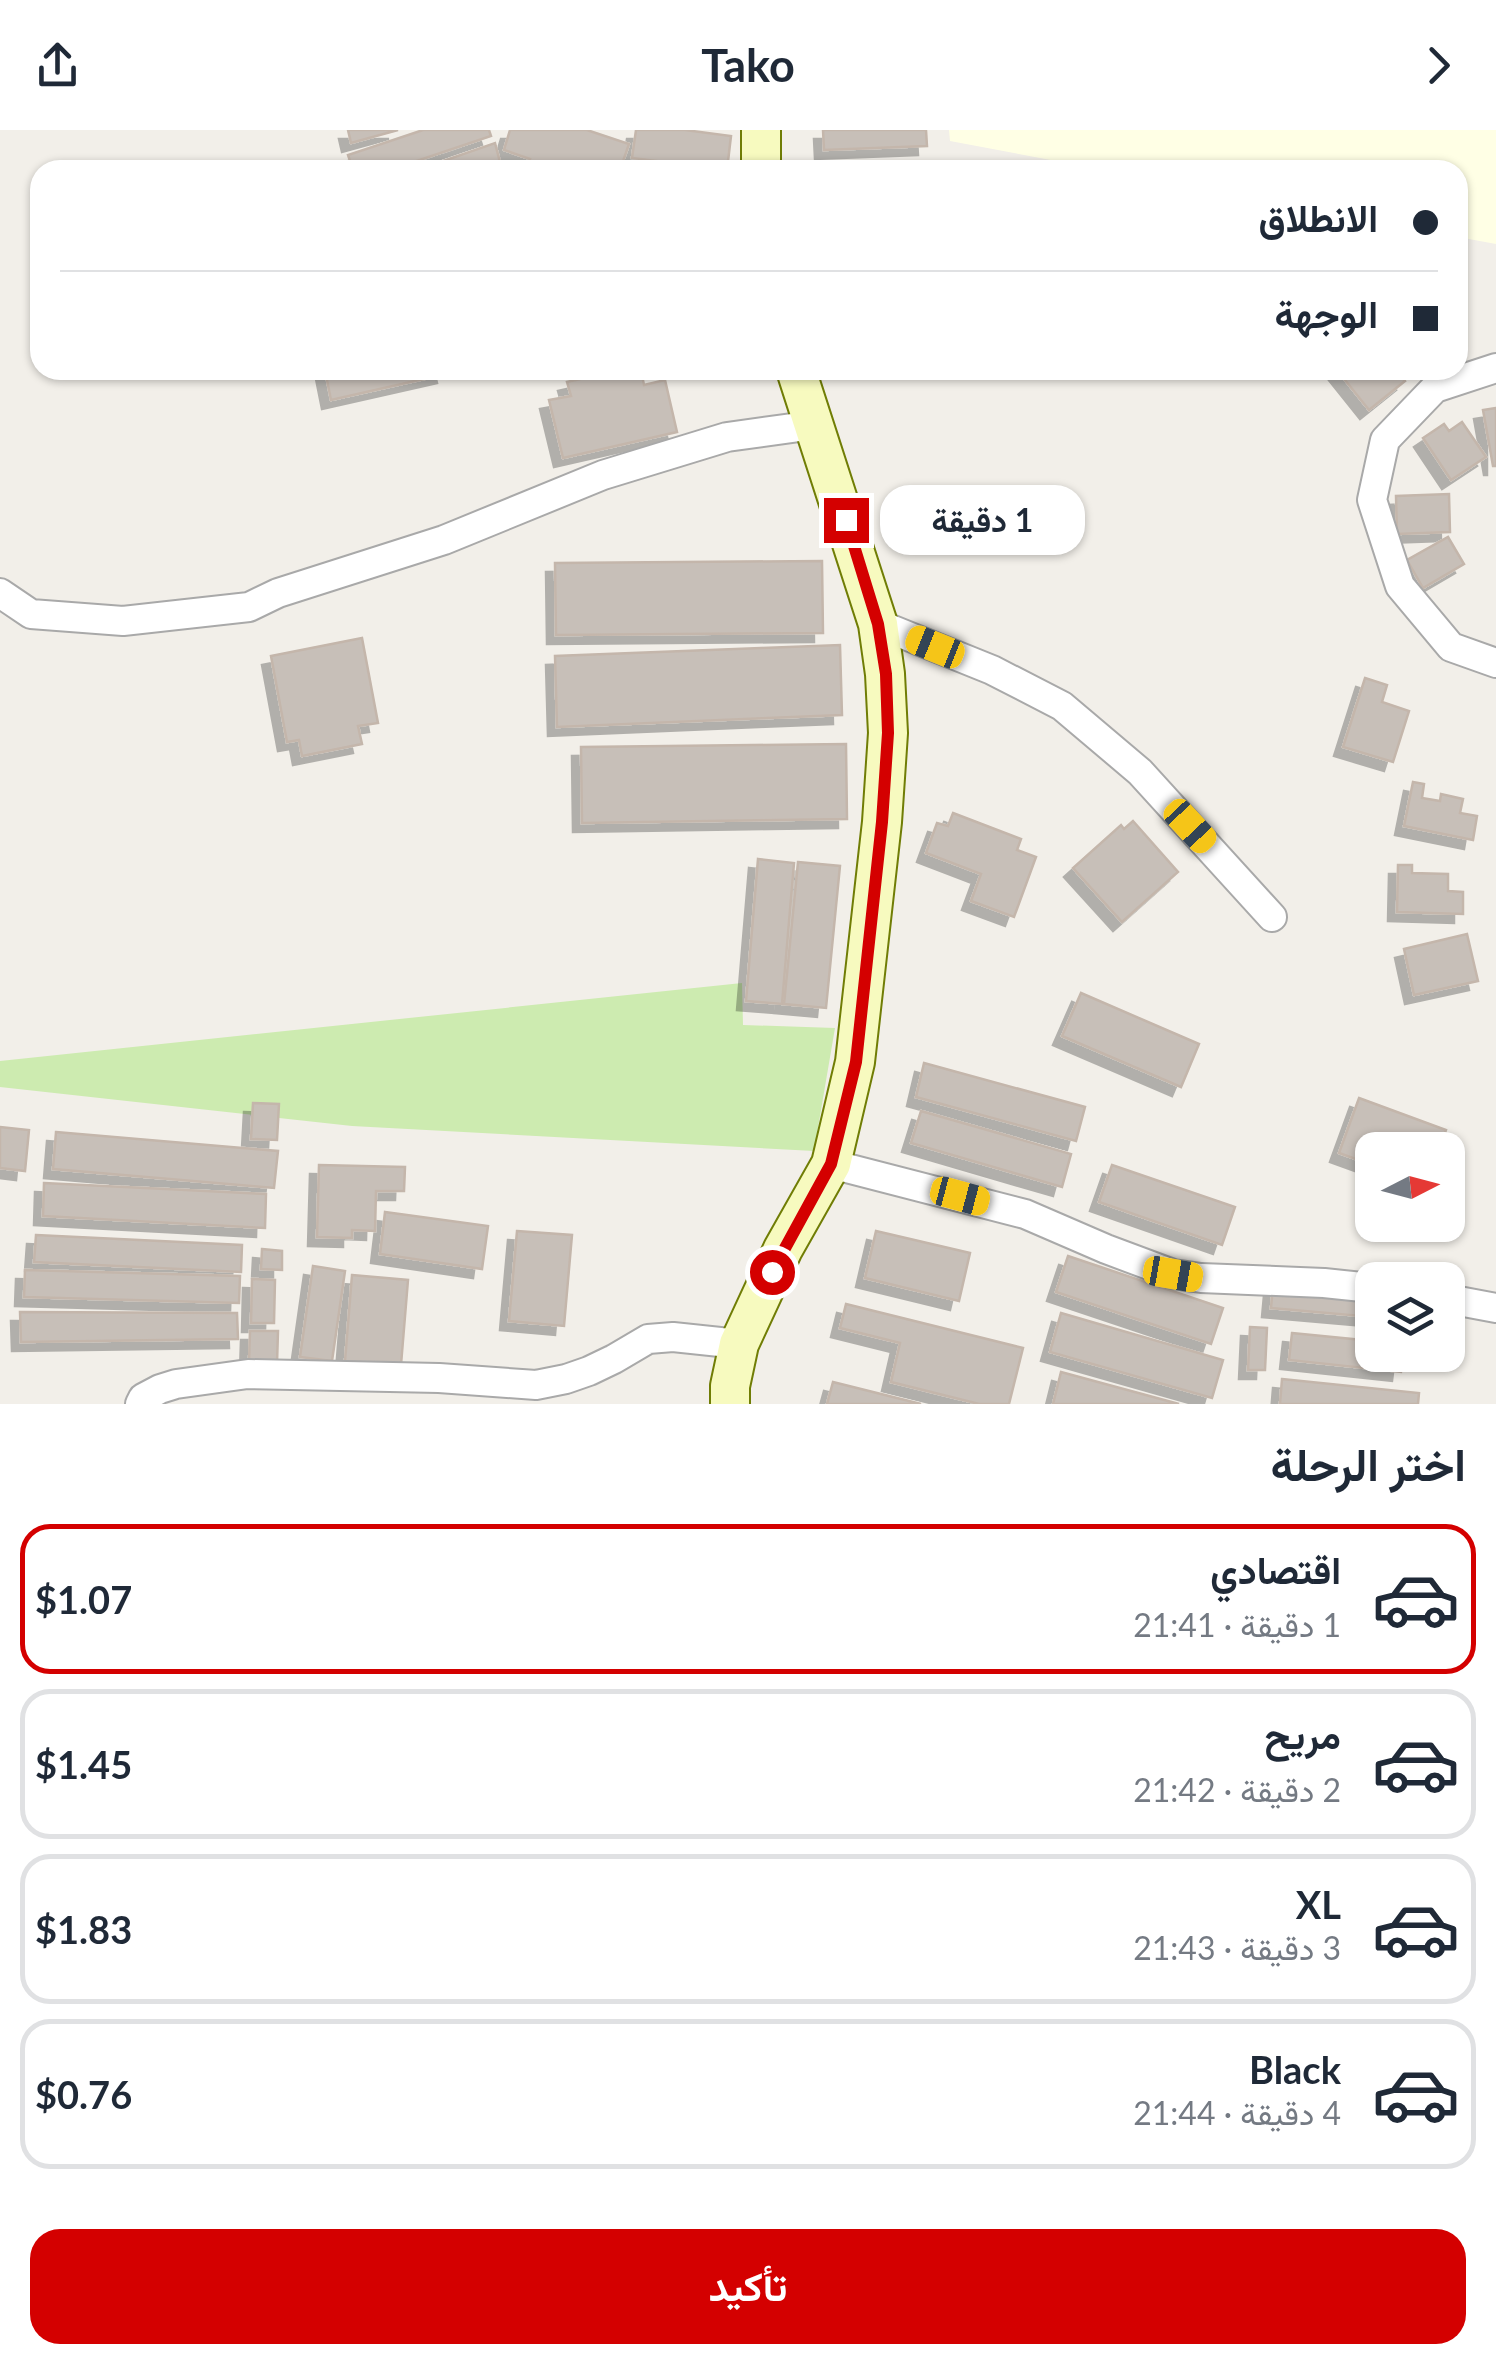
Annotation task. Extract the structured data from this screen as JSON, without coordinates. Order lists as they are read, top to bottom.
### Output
{
  "north": "right",
  "page": {
    "header": "Tako",
    "banner": ["الانطلاق", "الوجهة"],
    "bubble": "1 دقيقة",
    "heading": "اختر الرحلة",
    "list": [
      {
        "name": "اقتصادي",
        "note": "1 دقيقة · 21:41",
        "value": "$1.07"
      },
      {
        "name": "مريح",
        "note": "2 دقيقة · 21:42",
        "value": "$1.45"
      },
      {
        "name": "XL",
        "note": "3 دقيقة · 21:43",
        "value": "$1.83"
      },
      {
        "name": "Black",
        "note": "4 دقيقة · 21:44",
        "value": "$0.76"
      }
    ],
    "buttons": "تأكيد"
  }
}
